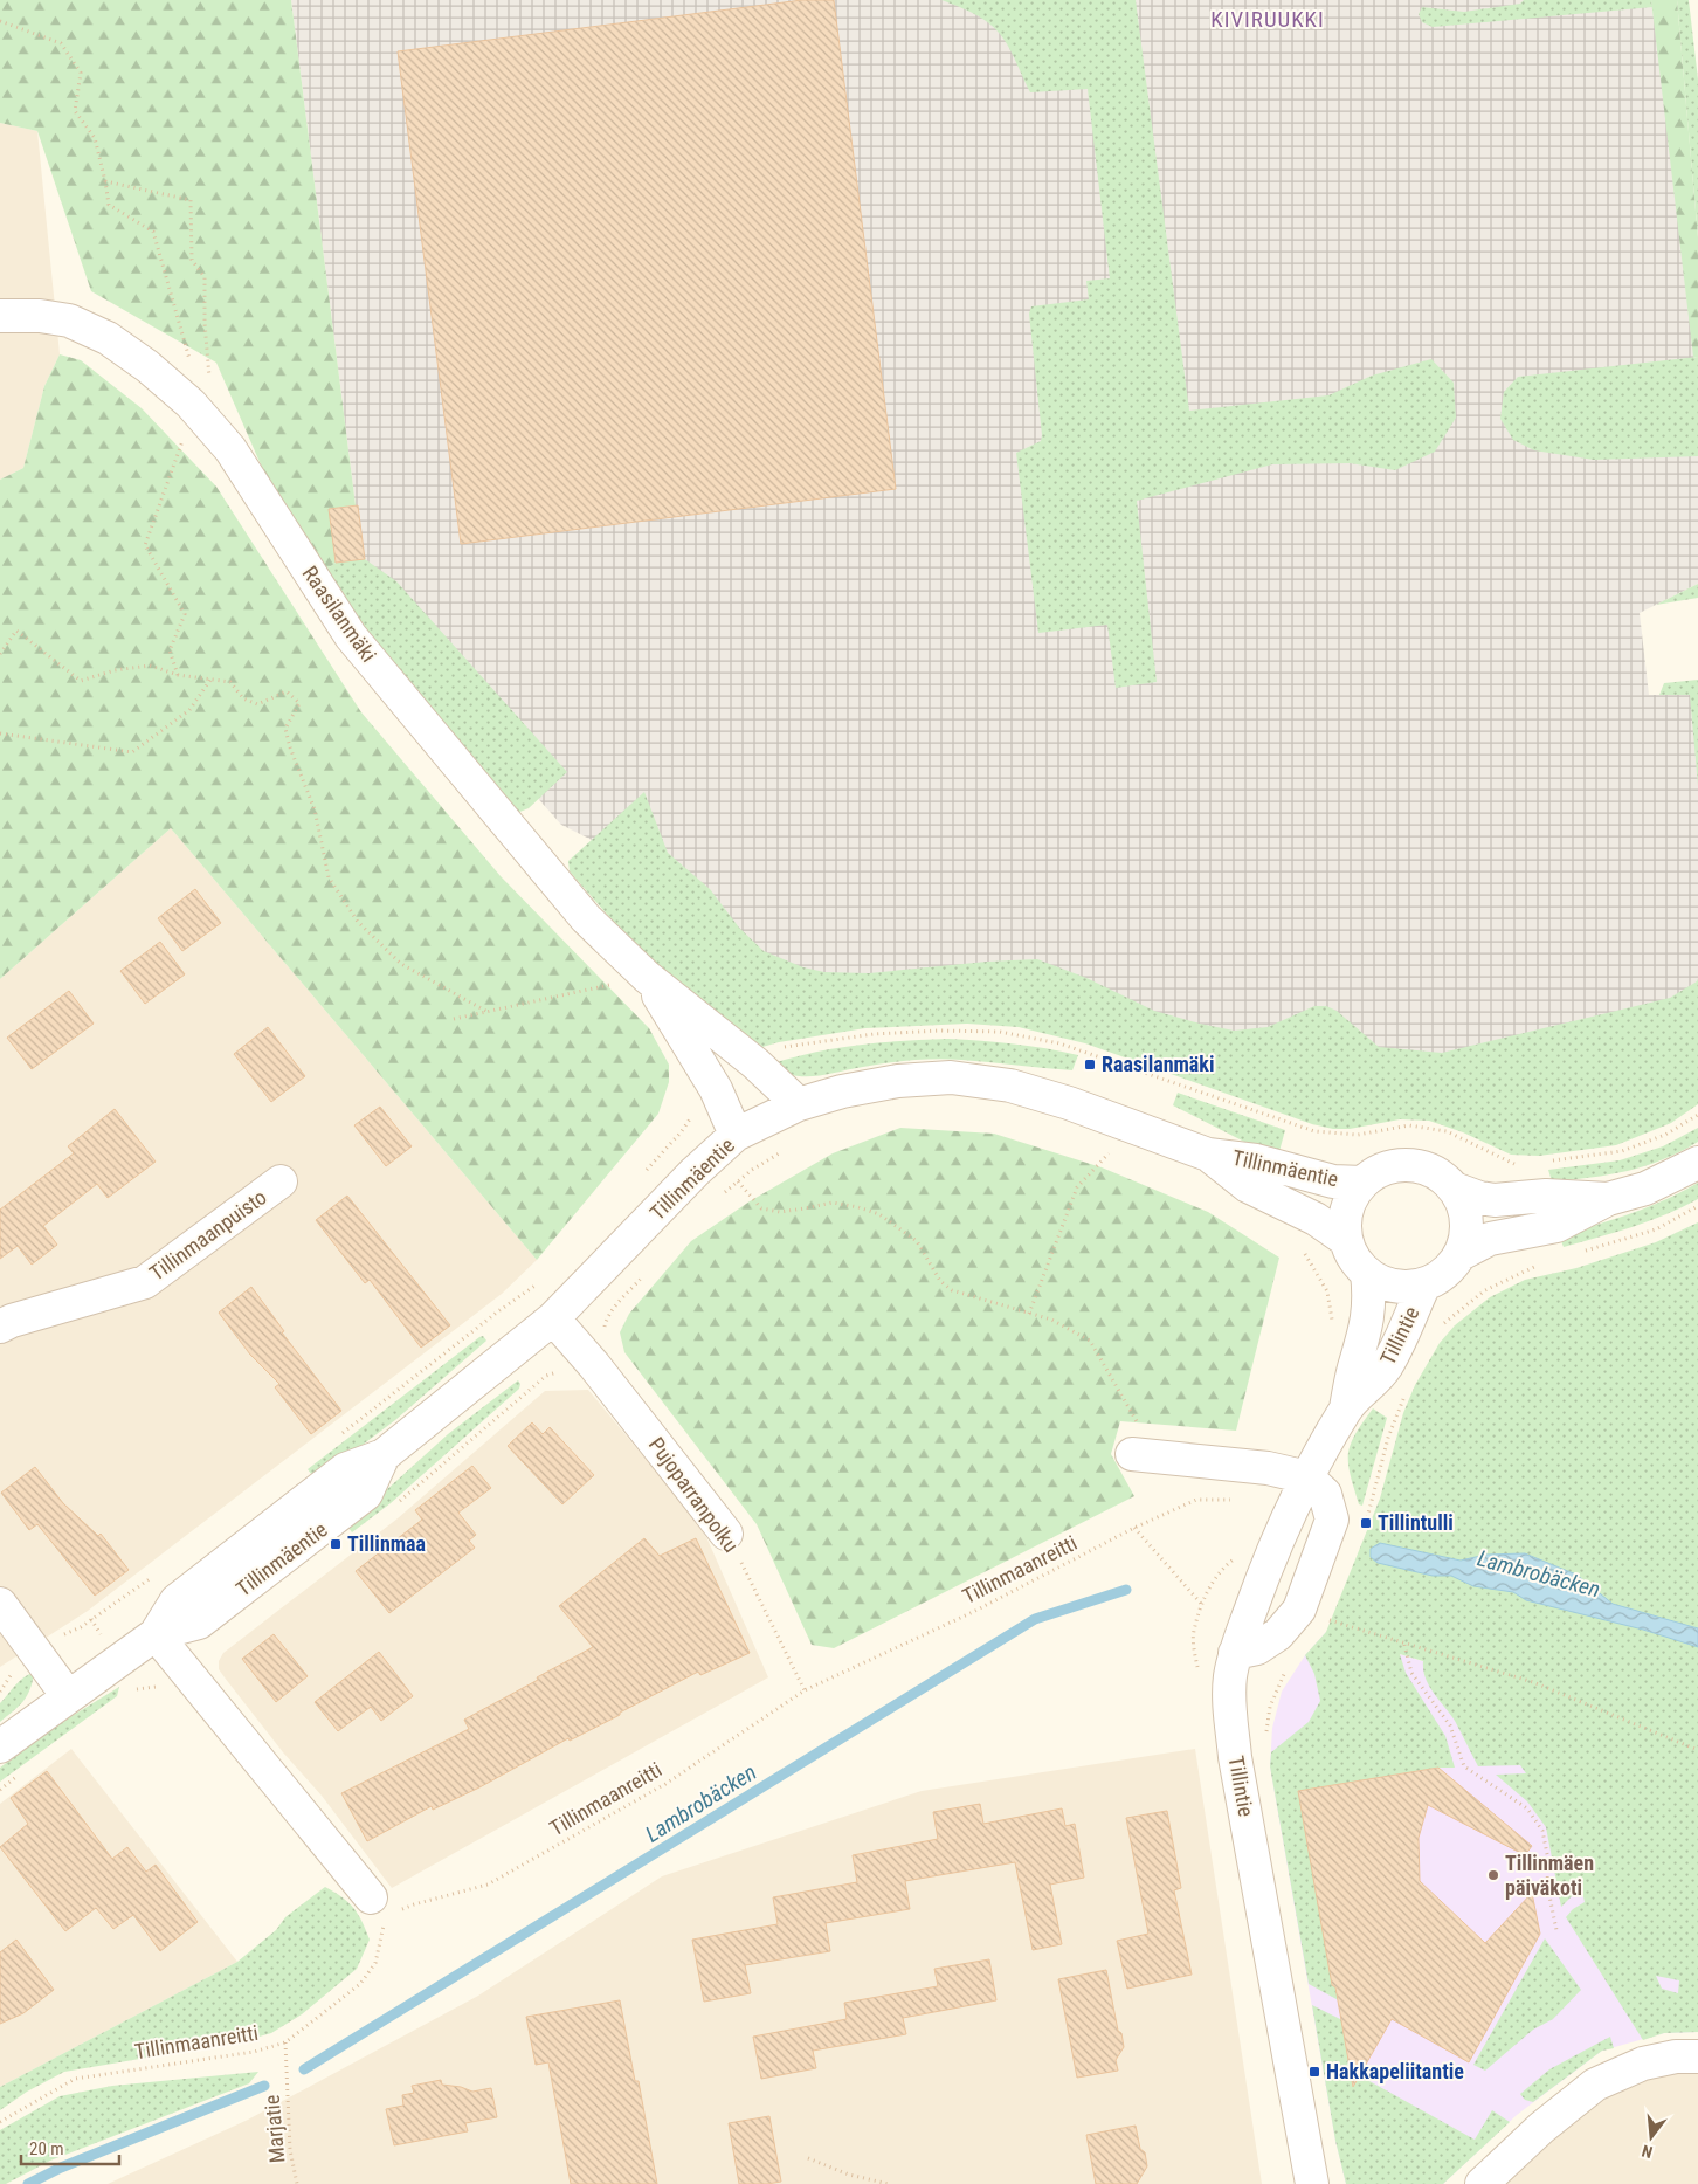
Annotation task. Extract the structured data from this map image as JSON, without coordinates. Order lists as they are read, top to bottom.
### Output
{
  "streets": {
    "street": [
      "Raasilanmäki",
      "Tillinmäentie",
      "Tillinmaanpuisto",
      "Tillintie",
      "Pujoparranpolku"
    ],
    "path": ["Tillinmaanreitti", "Marjatie"]
  },
  "crossings": [
    ["Raasilanmäki", "Tillinmäentie"],
    ["Tillinmäentie", "Tillintie"],
    ["Tillinmäentie", "Pujoparranpolku"],
    ["Pujoparranpolku", "Tillinmaanreitti"],
    ["Tillinmaanreitti", "Marjatie"]
  ],
  "districts": ["KIVIRUUKKI"],
  "water": ["Lambrobäcken"],
  "places": {
    "transit": [
      "Raasilanmäki",
      "Tillintulli",
      "Tillinmaa",
      "Hakkapeliitantie"
    ],
    "other": ["Tillinmäen päiväkoti"]
  },
  "scale_bar": "20 m",
  "north": "bottom"
}
